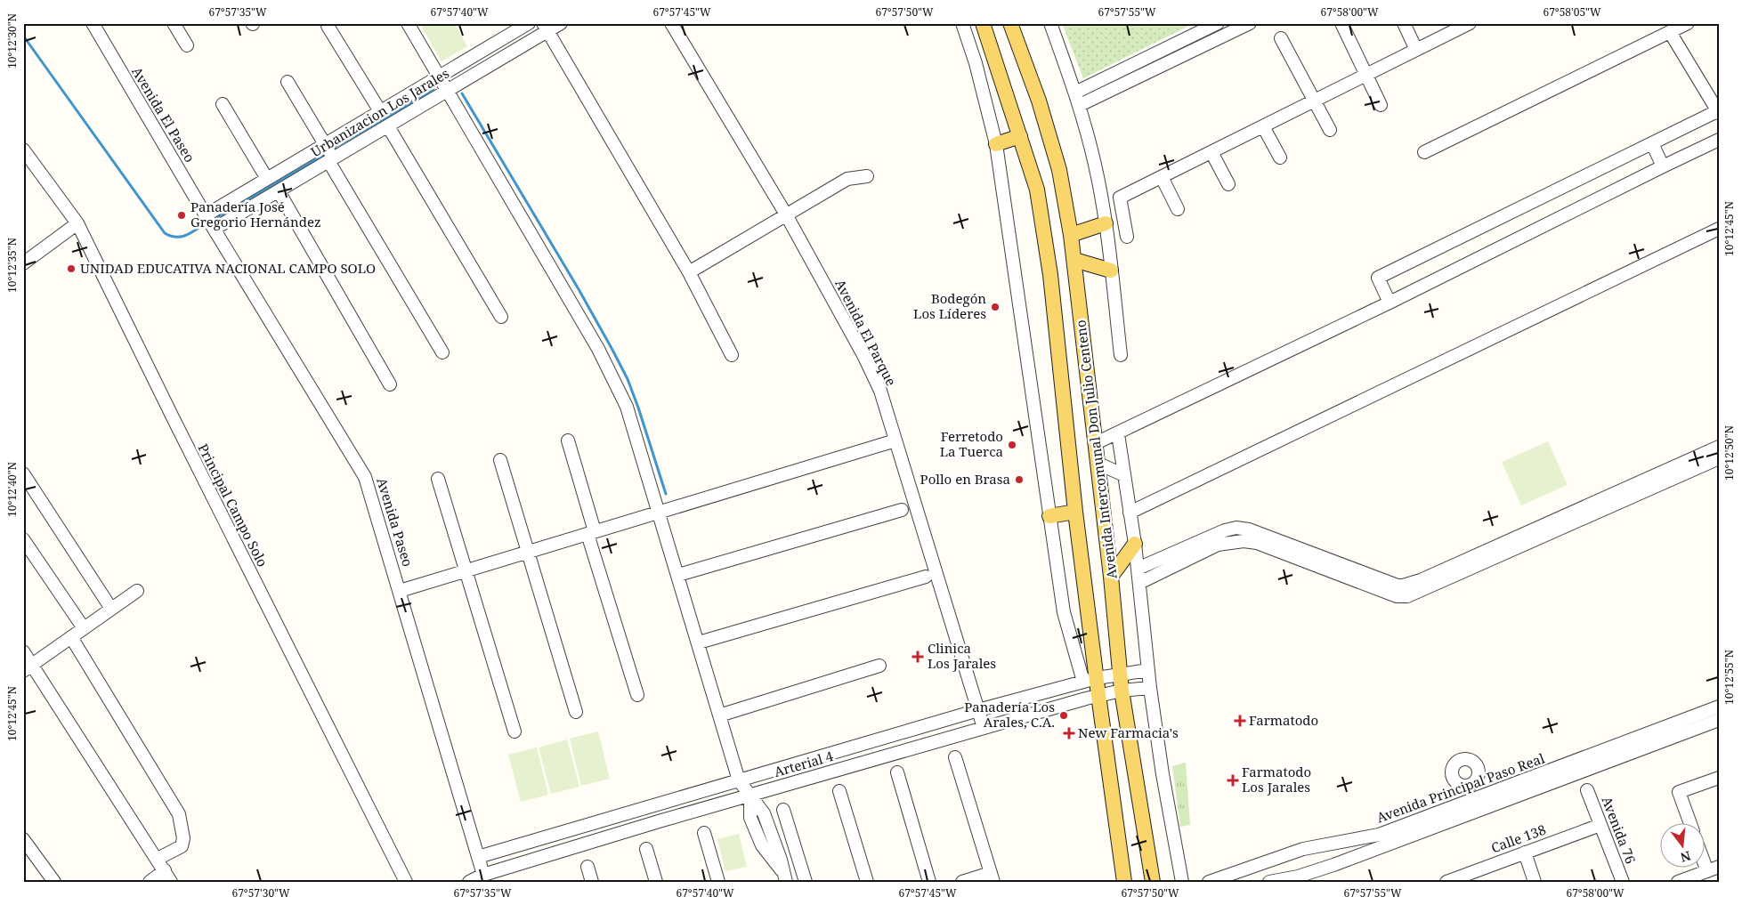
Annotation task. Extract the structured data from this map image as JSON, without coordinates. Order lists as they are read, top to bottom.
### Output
{
  "streets": {
    "main road": ["Avenida Intercomunal Don Julio Centeno"],
    "street": [
      "Urbanizacion Los Jarales",
      "Avenida El Paseo",
      "Avenida El Parque",
      "Principal Campo Solo",
      "Avenida Paseo",
      "Arterial 4",
      "Avenida Principal Paso Real",
      "Avenida 76",
      "Calle 138"
    ]
  },
  "crossings": [
    ["Urbanizacion Los Jarales", "Avenida El Paseo"],
    ["Urbanizacion Los Jarales", "Avenida Paseo"],
    ["Avenida El Paseo", "Avenida Paseo"],
    ["Avenida El Parque", "Arterial 4"],
    ["Avenida Intercomunal Don Julio Centeno", "Arterial 4"],
    ["Avenida Paseo", "Arterial 4"],
    ["Avenida 76", "Calle 138"]
  ],
  "places": {
    "other": [
      "Panadería José Gregorio Hernández",
      "UNIDAD EDUCATIVA NACIONAL CAMPO SOLO",
      "Bodegón Los Líderes",
      "Ferretodo La Tuerca",
      "Pollo en Brasa",
      "Panadería Los Arales, C.A."
    ],
    "health": [
      "Clinica Los Jarales",
      "Farmatodo",
      "New Farmacia's",
      "Farmatodo Los Jarales"
    ]
  },
  "north": "bottom",
  "coordinates": [
    "67°57'35\"W",
    "67°57'40\"W",
    "67°57'45\"W",
    "67°57'50\"W",
    "67°57'55\"W",
    "67°58'00\"W",
    "67°58'05\"W",
    "10°12'30\"N",
    "10°12'45\"N",
    "10°12'35\"N",
    "10°12'50\"N",
    "10°12'40\"N",
    "10°12'55\"N",
    "67°57'30\"W"
  ]
}
